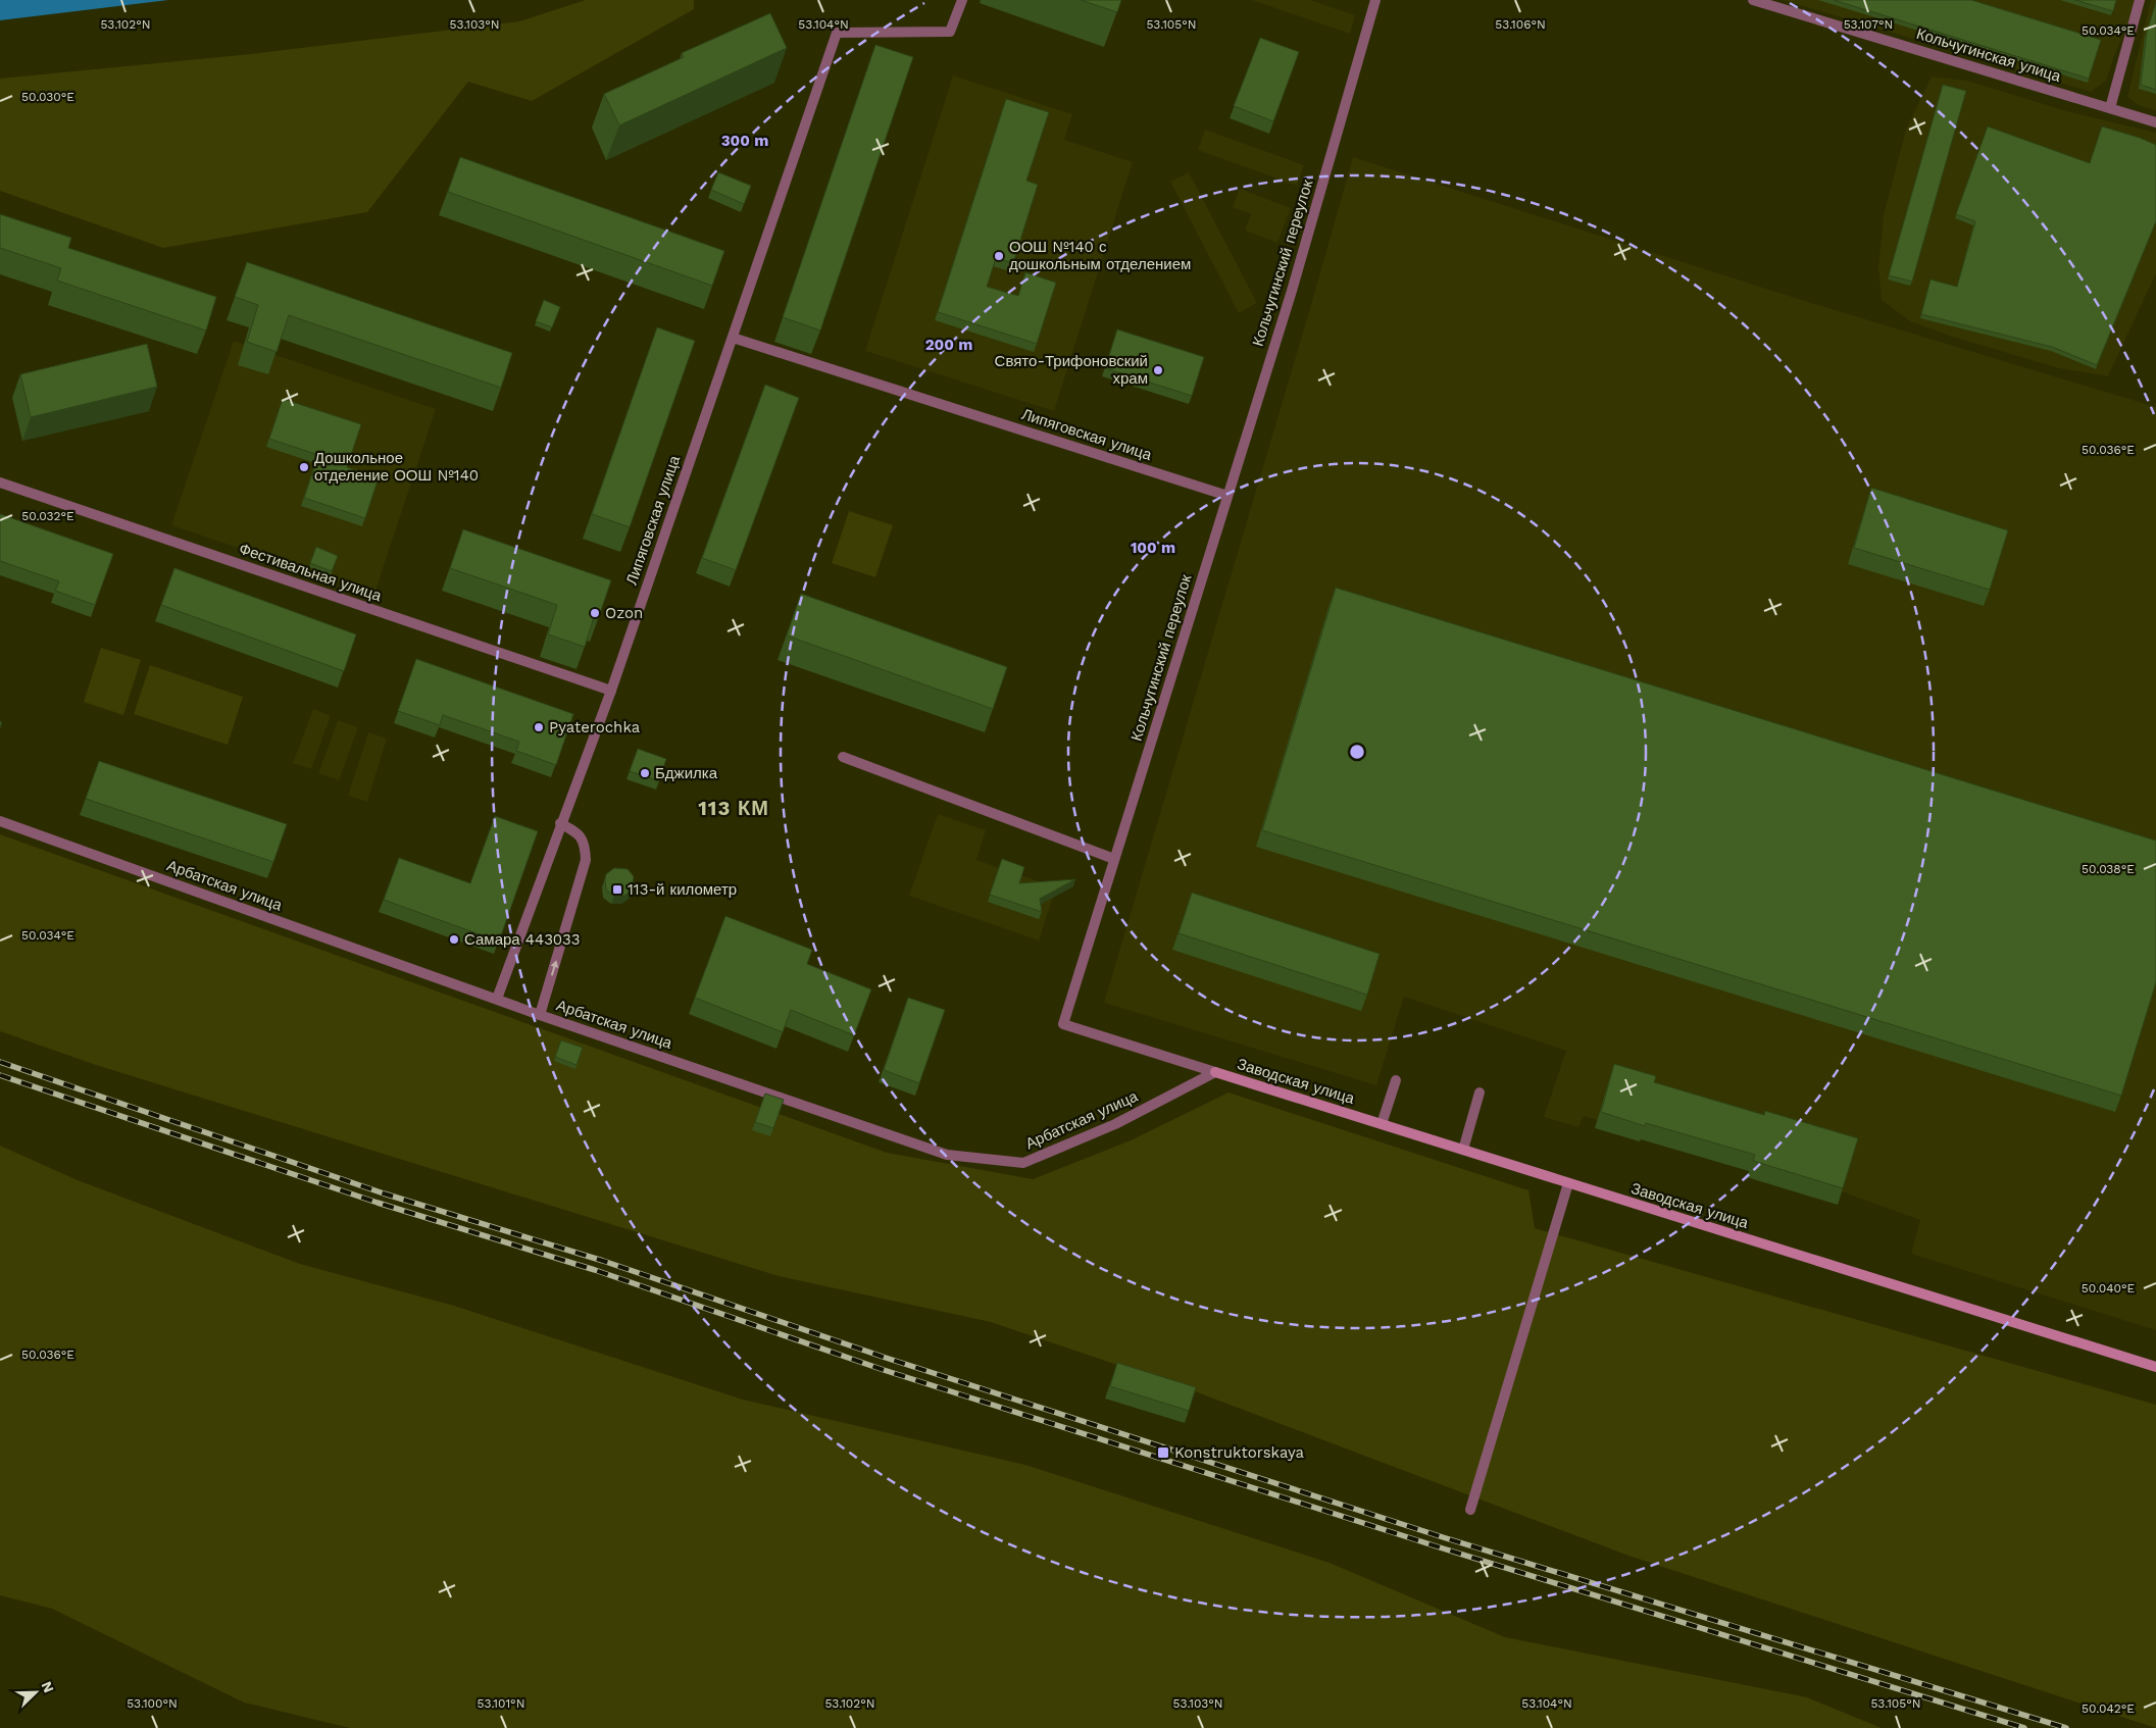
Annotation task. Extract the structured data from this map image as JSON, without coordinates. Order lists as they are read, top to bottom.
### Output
{
  "streets": {
    "street": [
      "Кольчугинская улица",
      "Кольчугинский переулок",
      "Липяговская улица",
      "Фестивальная улица",
      "Арбатская улица",
      "Заводская улица"
    ]
  },
  "crossings": [
    ["Кольчугинский переулок", "Липяговская улица"],
    ["Кольчугинский переулок", "Арбатская улица"],
    ["Кольчугинский переулок", "Заводская улица"],
    ["Липяговская улица", "Фестивальная улица"],
    ["Липяговская улица", "Арбатская улица"],
    ["Арбатская улица", "Заводская улица"]
  ],
  "districts": ["113 КМ"],
  "places": {
    "other": [
      "ООШ №140 с дошкольным отделением",
      "Свято-Трифоновский храм",
      "Дошкольное отделение ООШ №140",
      "Ozon",
      "Pyaterochka",
      "Бджилка",
      "Самара 443033"
    ],
    "transit": ["113-й километр", "Konstruktorskaya"]
  },
  "north": "top right",
  "coordinates": [
    "53.102°N",
    "53.103°N",
    "53.104°N",
    "53.105°N",
    "53.106°N",
    "53.107°N",
    "50.034°E",
    "50.030°E",
    "50.036°E",
    "50.032°E",
    "50.038°E",
    "50.040°E",
    "53.100°N",
    "53.101°N",
    "50.042°E"
  ],
  "rings": ["300 m", "200 m", "100 m"]
}
